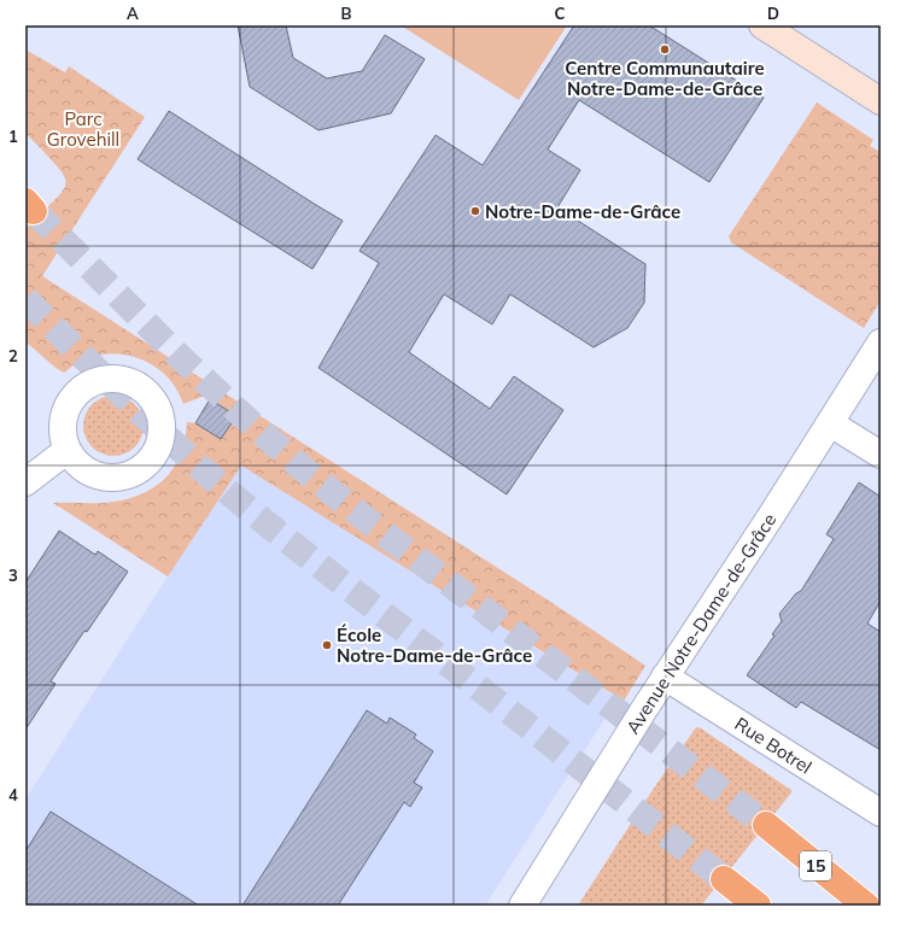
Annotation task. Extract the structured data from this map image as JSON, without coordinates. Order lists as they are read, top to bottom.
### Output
{
  "streets": {
    "highway": ["15"],
    "street": ["Avenue Notre-Dame-de-Grâce", "Rue Botrel"]
  },
  "crossings": [
    ["Avenue Notre-Dame-de-Grâce", "Rue Botrel"]
  ],
  "parks": ["Parc Grovehill"],
  "places": ["Centre Communautaire Notre-Dame-de-Grâce", "Notre-Dame-de-Grâce", "École Notre-Dame-de-Grâce"],
  "grid": {
    "columns": [
      "A",
      "B",
      "C",
      "D"
    ],
    "rows": [
      "1",
      "2",
      "3",
      "4"
    ]
  }
}
